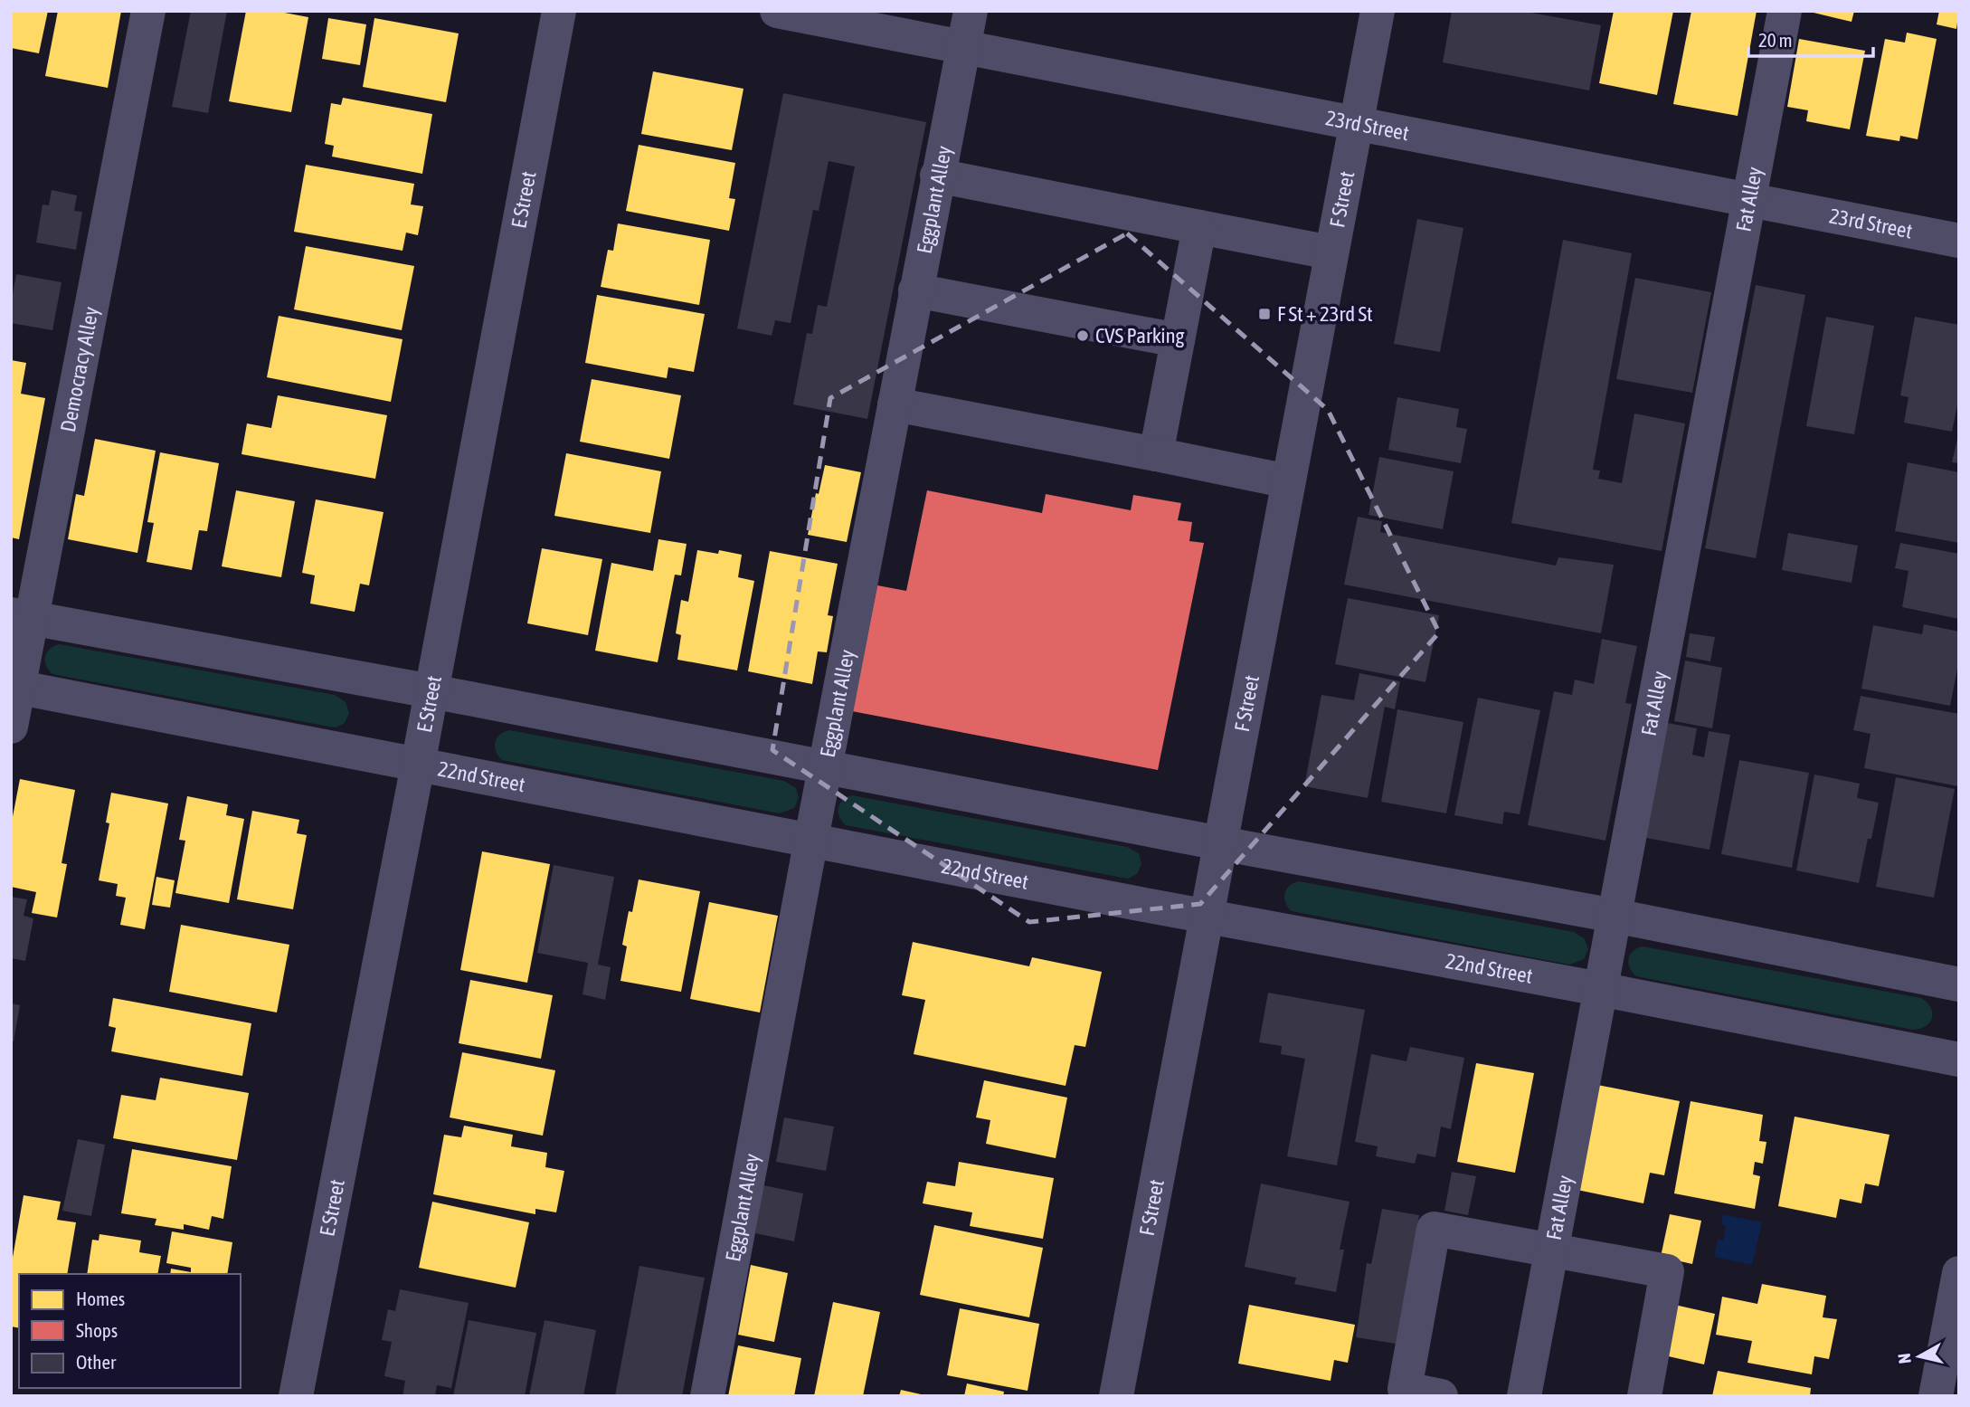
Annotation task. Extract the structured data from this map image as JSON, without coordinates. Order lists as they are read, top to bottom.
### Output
{
  "streets": {
    "street": [
      "23rd Street",
      "Eggplant Alley",
      "F Street",
      "Fat Alley",
      "E Street",
      "Democracy Alley",
      "22nd Street"
    ]
  },
  "crossings": [
    ["23rd Street", "Eggplant Alley"],
    ["23rd Street", "F Street"],
    ["23rd Street", "Fat Alley"],
    ["Eggplant Alley", "22nd Street"],
    ["F Street", "22nd Street"],
    ["Fat Alley", "22nd Street"],
    ["E Street", "22nd Street"],
    ["Democracy Alley", "22nd Street"]
  ],
  "places": {
    "transit": ["F St + 23rd St"],
    "other": ["CVS Parking"]
  },
  "legend": ["Homes", "Shops", "Other"],
  "scale_bar": "20 m",
  "north": "left"
}
